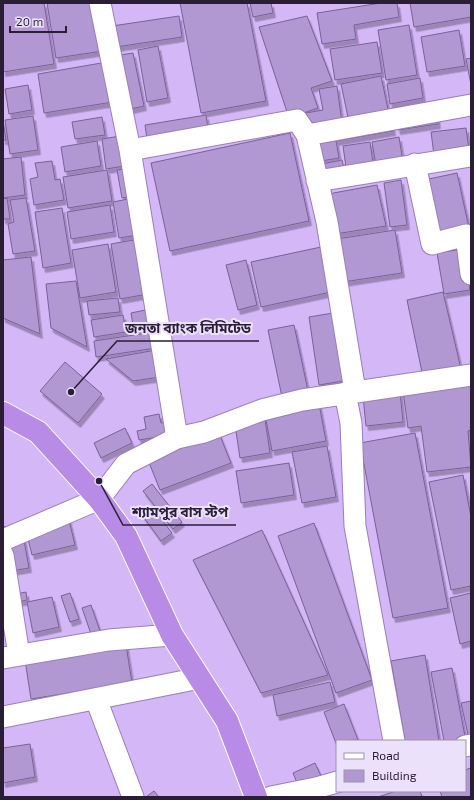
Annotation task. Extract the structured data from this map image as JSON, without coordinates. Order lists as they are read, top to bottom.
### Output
{
  "places": ["জনতা ব্যাংক লিমিটেড", "শ্যামপুর বাস স্টপ"],
  "legend": ["Road", "Building"],
  "scale_bar": "20 m"
}
